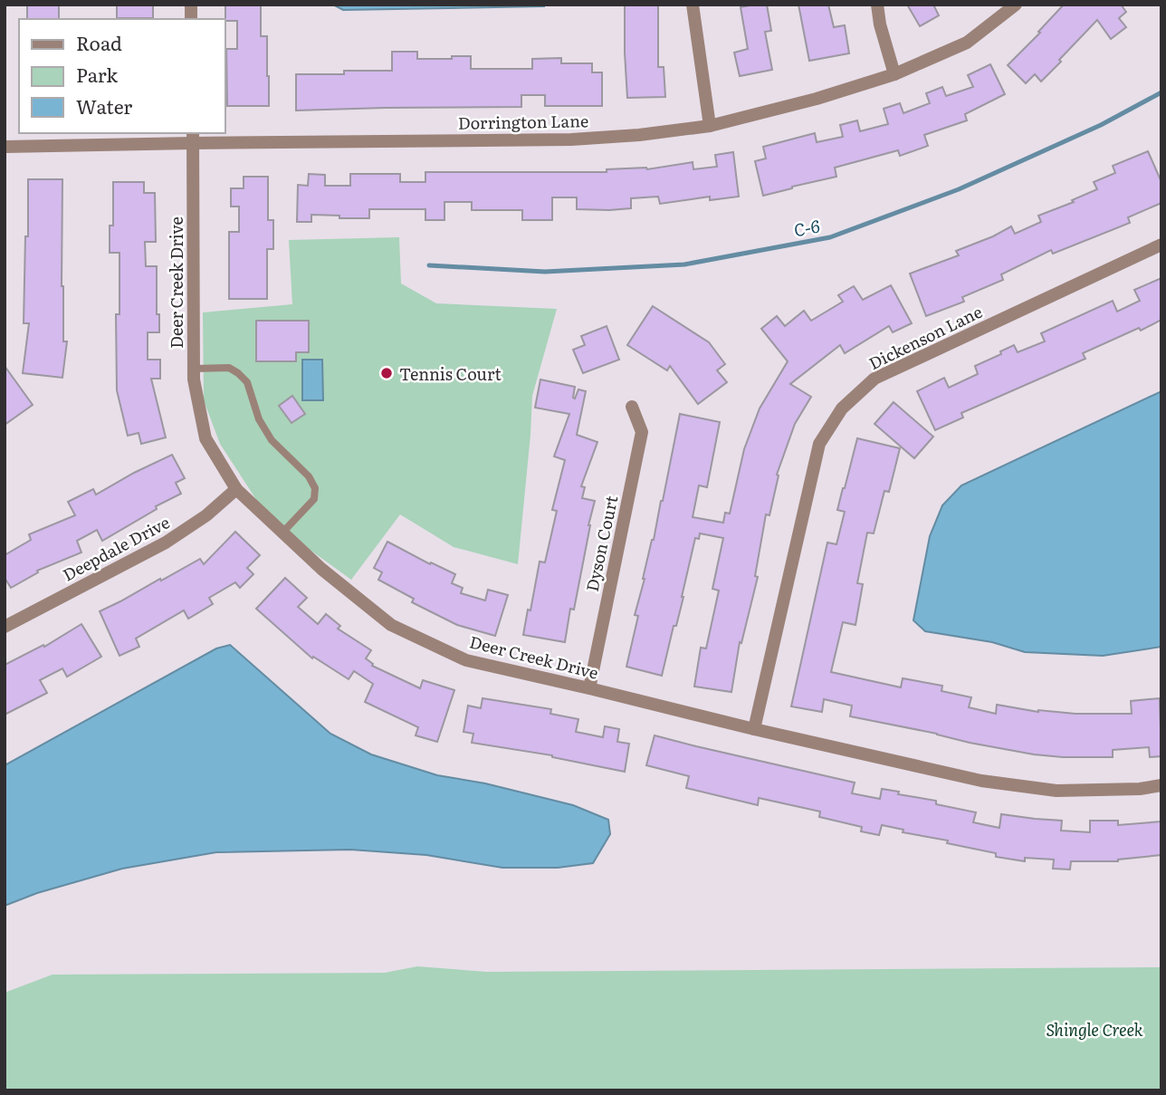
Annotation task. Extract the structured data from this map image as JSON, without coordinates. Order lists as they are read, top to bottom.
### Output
{
  "streets": {
    "street": [
      "Dorrington Lane",
      "Deer Creek Drive",
      "Dickenson Lane",
      "Dyson Court",
      "Deepdale Drive"
    ]
  },
  "crossings": [
    ["Dorrington Lane", "Deer Creek Drive"],
    ["Deer Creek Drive", "Dickenson Lane"],
    ["Deer Creek Drive", "Dyson Court"],
    ["Deer Creek Drive", "Deepdale Drive"]
  ],
  "water": ["C-6"],
  "parks": ["Shingle Creek"],
  "places": ["Tennis Court"],
  "legend": ["Road", "Park", "Water"]
}
